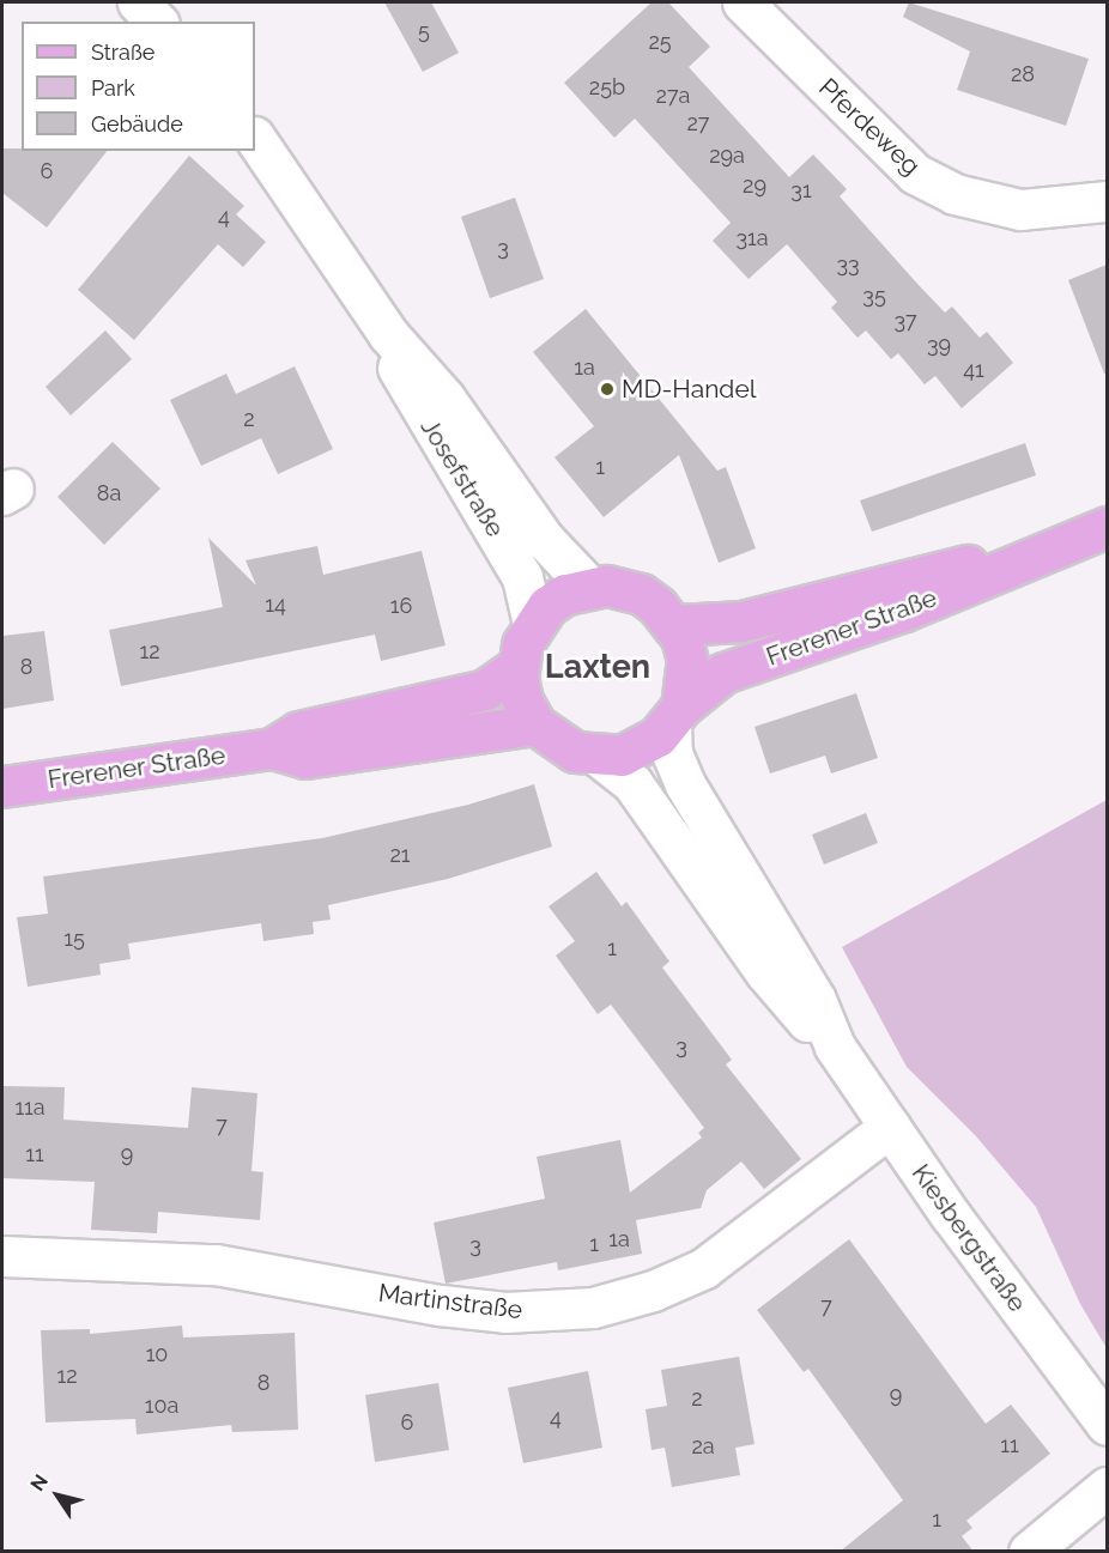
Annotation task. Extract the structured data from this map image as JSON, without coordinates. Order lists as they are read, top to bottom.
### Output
{
  "streets": {
    "main road": ["Frerener Straße"],
    "street": [
      "Pferdeweg",
      "Josefstraße",
      "Kiesbergstraße",
      "Martinstraße"
    ]
  },
  "crossings": [
    ["Josefstraße", "Frerener Straße"],
    ["Josefstraße", "Kiesbergstraße"],
    ["Frerener Straße", "Kiesbergstraße"],
    ["Kiesbergstraße", "Martinstraße"]
  ],
  "districts": ["Laxten"],
  "places": ["MD-Handel"],
  "house_numbers": [
    "5",
    "25",
    "28",
    "25b",
    "27a",
    "27",
    "29a",
    "6",
    "29",
    "31",
    "4",
    "31a",
    "3",
    "33",
    "35",
    "37",
    "39",
    "1a",
    "41",
    "2",
    "1",
    "8a",
    "14",
    "16",
    "12",
    "8",
    "21",
    "15",
    "1",
    "3",
    "11a",
    "7",
    "11",
    "9",
    "1a",
    "1",
    "3",
    "7",
    "10",
    "12",
    "8",
    "9",
    "2",
    "10a",
    "4",
    "6",
    "11",
    "2a",
    "1"
  ],
  "legend": ["Straße", "Park", "Gebäude"],
  "north": "top left"
}
